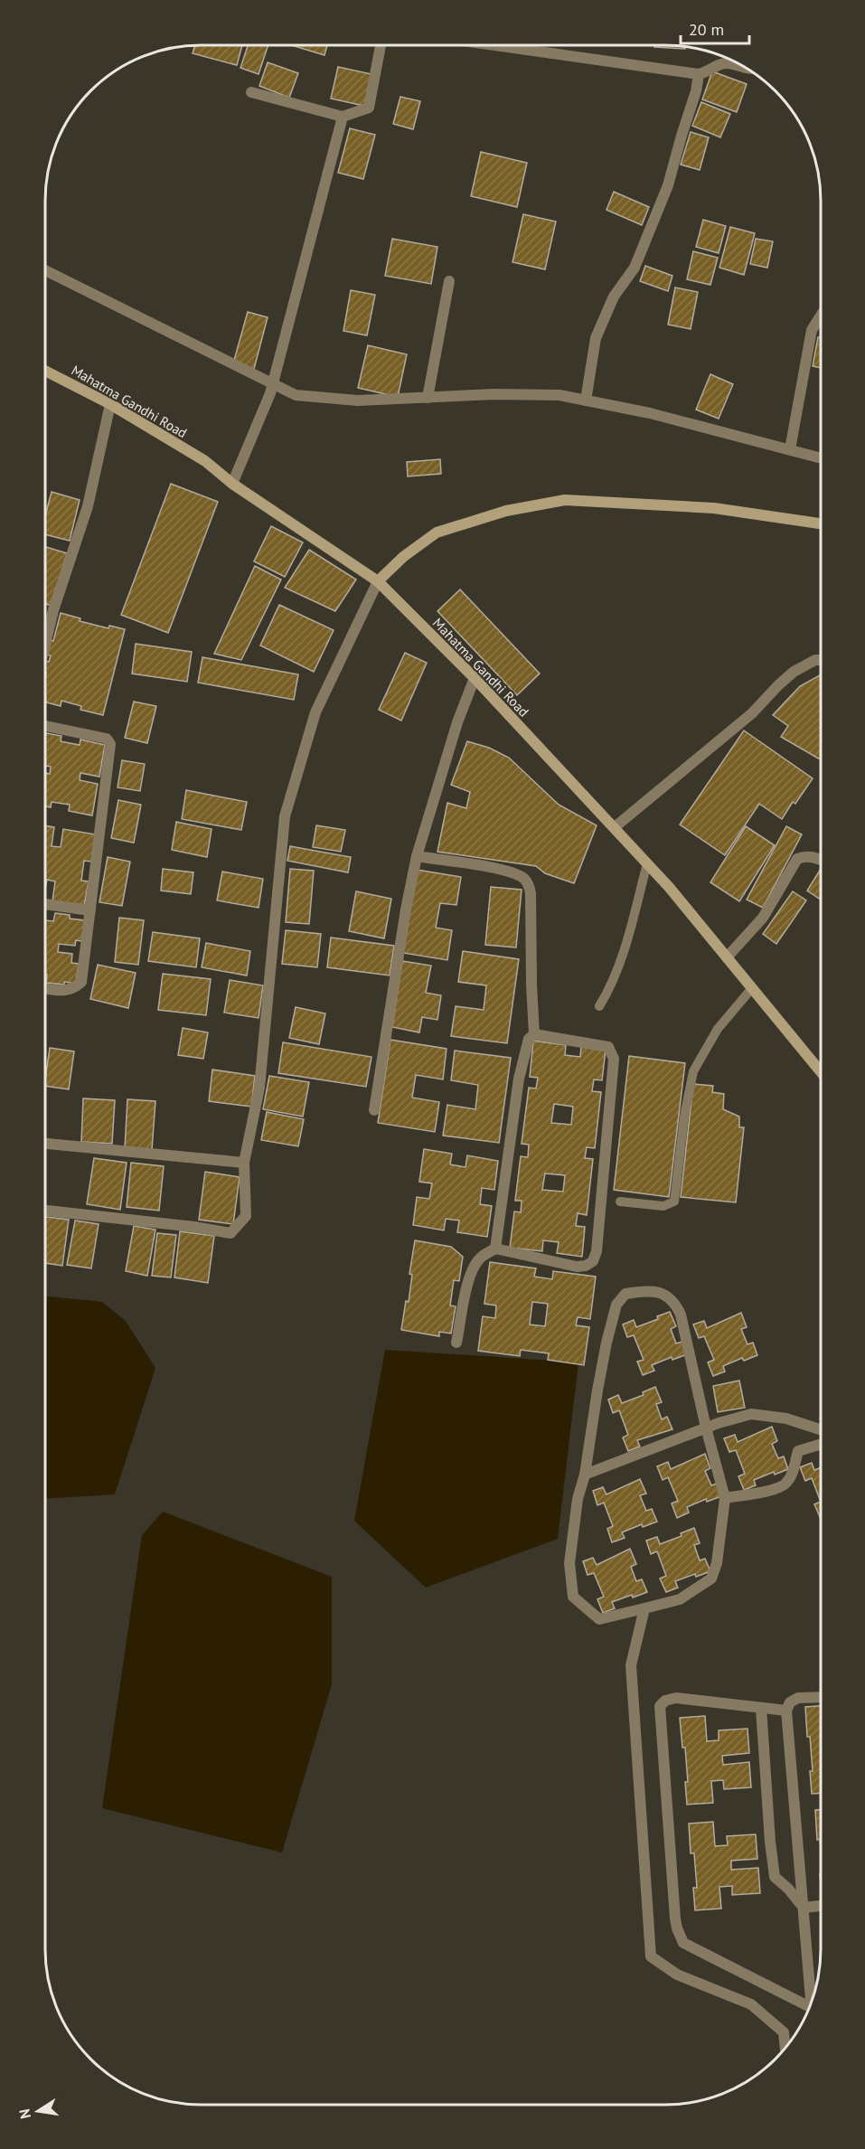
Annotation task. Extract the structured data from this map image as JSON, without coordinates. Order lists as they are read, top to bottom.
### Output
{
  "streets": {
    "main road": ["Mahatma Gandhi Road"]
  },
  "scale_bar": "20 m",
  "north": "left"
}
